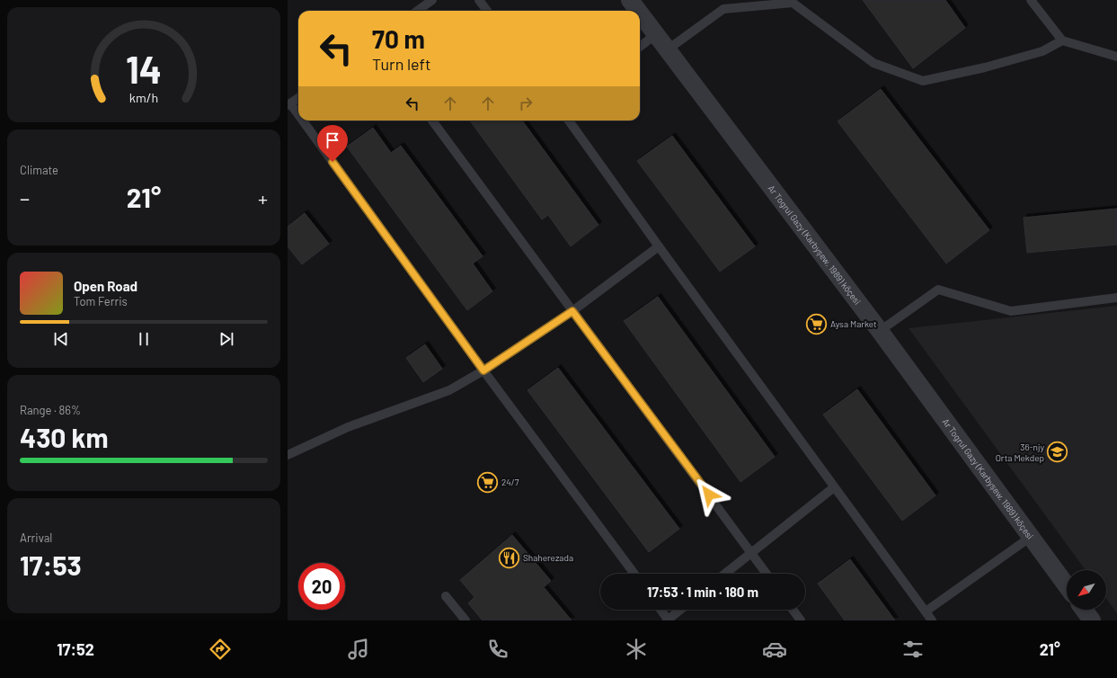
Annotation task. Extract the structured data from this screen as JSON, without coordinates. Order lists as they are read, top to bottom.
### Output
{
  "streets": {
    "street": ["Ar Togrul Gazy (Karbyşew, 1989) köçesi"]
  },
  "places": {
    "supermarket": ["Aysa Market", "24/7"],
    "school or university": ["36-njy Orta Mekdep"],
    "restaurant": ["Shaherezada"]
  },
  "north": "bottom left",
  "page": {
    "turn": ["70 m", "Turn left"],
    "tile": [
      "Climate",
      ["Range · 86%", "430 km"],
      ["Arrival", "17:53"]
    ],
    "heat": ["−", "21°", "+"],
    "song": ["Open Road", "Tom Ferris"],
    "limit": "20",
    "trip": "17:53 · 1 min · 180 m",
    "tabs": ["17:52", "21°"],
    "gauge": ["14", "km/h"]
  }
}
